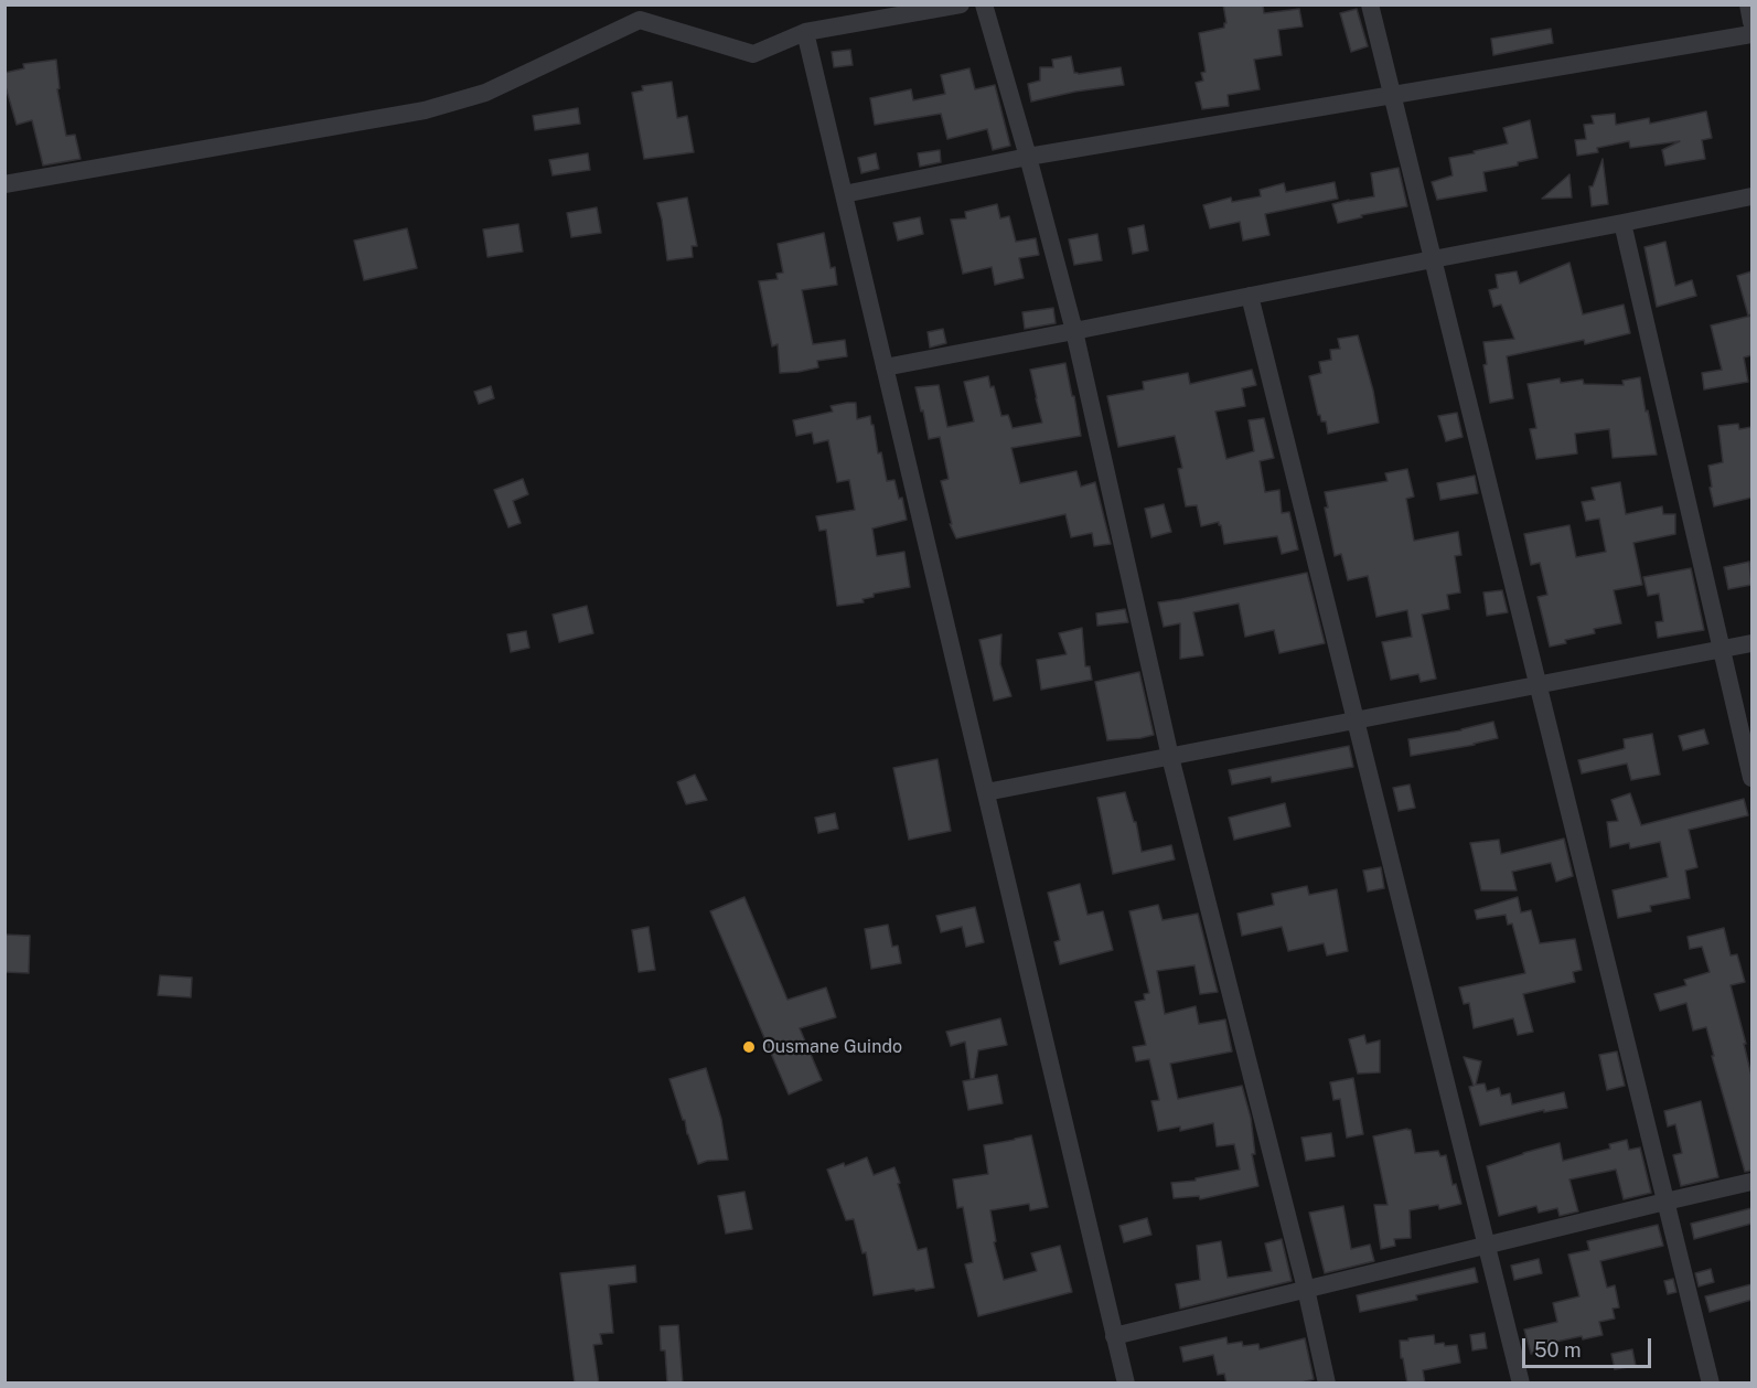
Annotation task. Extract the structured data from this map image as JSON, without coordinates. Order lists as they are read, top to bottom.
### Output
{
  "places": ["Ousmane Guindo"],
  "scale_bar": "50 m"
}
